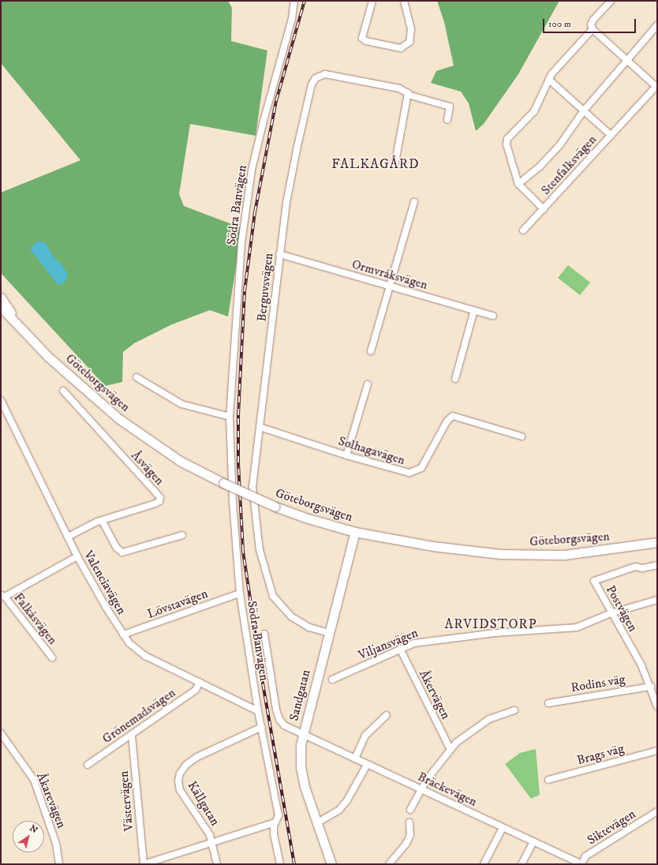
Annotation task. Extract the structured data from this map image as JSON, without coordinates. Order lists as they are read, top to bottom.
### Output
{
  "streets": {
    "main road": ["Göteborgsvägen", "Sandgatan"],
    "street": [
      "Stenfalksvägen",
      "Södra Banvägen",
      "Ormvråksvägen",
      "Berguvsvägen",
      "Solhagavägen",
      "Åsvägen",
      "Valenciavägen",
      "Lövstavägen",
      "Postvägen",
      "Falkåsvägen",
      "Viljansvägen",
      "Rodins väg",
      "Åkervägen",
      "Grönemadsvägen",
      "Brags väg",
      "Bräckevägen",
      "Åkarevägen",
      "Västervägen",
      "Källgatan",
      "Siktevägen"
    ]
  },
  "crossings": [
    ["Södra Banvägen", "Valenciavägen"],
    ["Södra Banvägen", "Lövstavägen"],
    ["Södra Banvägen", "Källgatan"],
    ["Ormvråksvägen", "Berguvsvägen"],
    ["Berguvsvägen", "Solhagavägen"],
    ["Berguvsvägen", "Sandgatan"],
    ["Göteborgsvägen", "Sandgatan"],
    ["Åsvägen", "Valenciavägen"],
    ["Valenciavägen", "Lövstavägen"],
    ["Valenciavägen", "Grönemadsvägen"],
    ["Postvägen", "Viljansvägen"],
    ["Postvägen", "Rodins väg"],
    ["Viljansvägen", "Åkervägen"],
    ["Sandgatan", "Bräckevägen"],
    ["Grönemadsvägen", "Västervägen"],
    ["Bräckevägen", "Siktevägen"]
  ],
  "districts": ["FALKAGÅRD", "ARVIDSTORP"],
  "scale_bar": "100 m",
  "north": "top right"
}
